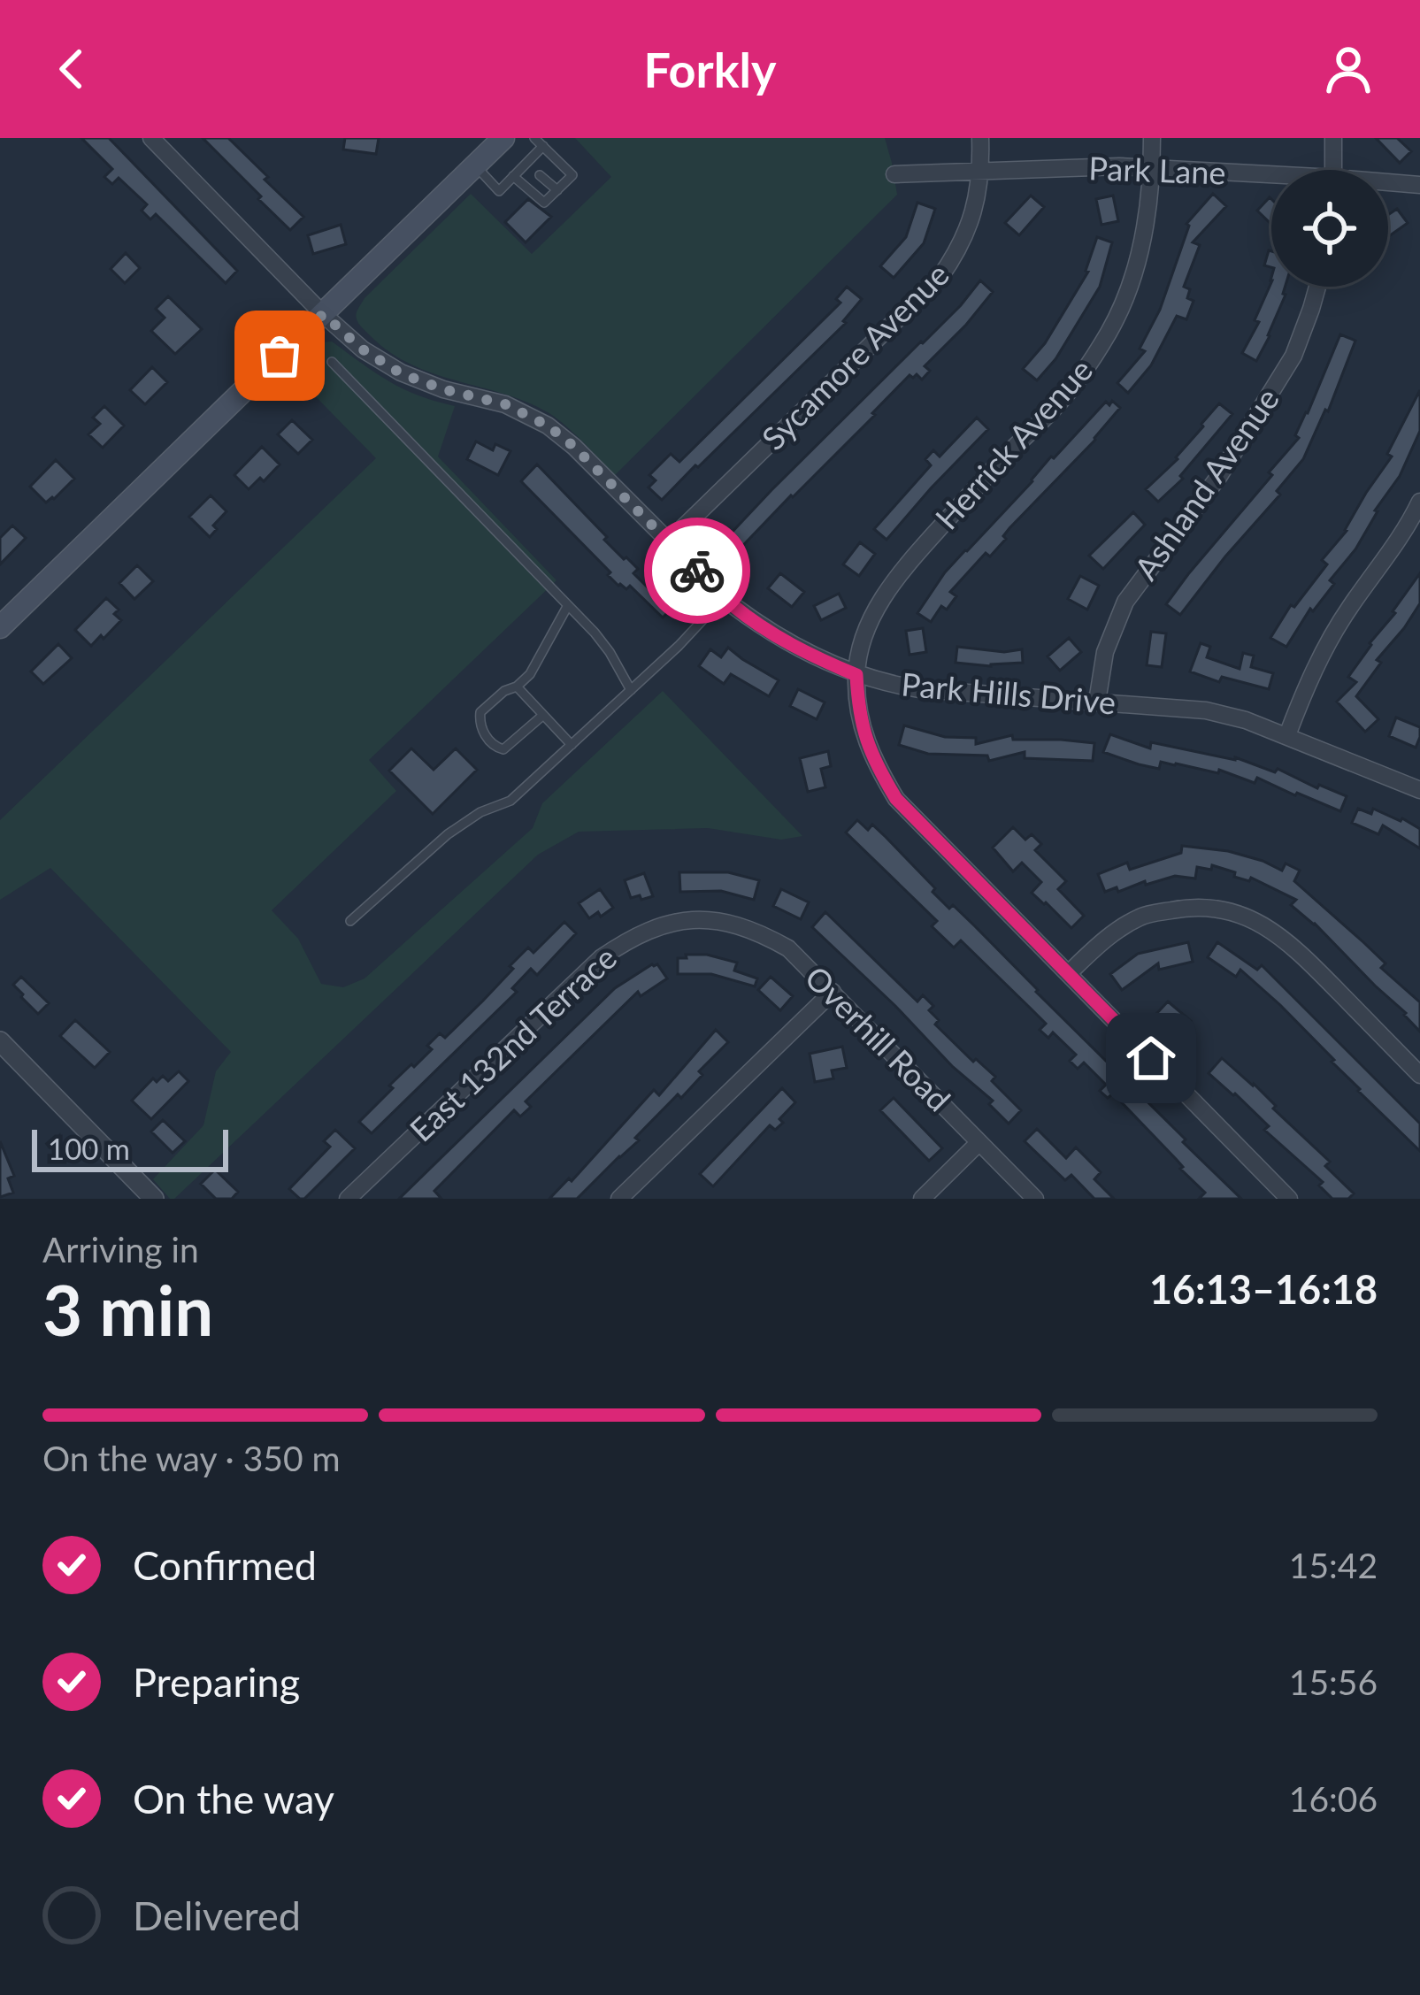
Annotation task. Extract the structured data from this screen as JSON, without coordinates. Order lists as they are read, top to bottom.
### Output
{
  "streets": {
    "street": [
      "Park Lane",
      "Sycamore Avenue",
      "Herrick Avenue",
      "Ashland Avenue",
      "Park Hills Drive",
      "Overhill Road",
      "East 132nd Terrace"
    ]
  },
  "crossings": [
    ["Park Lane", "Sycamore Avenue"],
    ["Park Lane", "Herrick Avenue"],
    ["Sycamore Avenue", "Park Hills Drive"],
    ["Herrick Avenue", "Park Hills Drive"],
    ["Ashland Avenue", "Park Hills Drive"],
    ["Overhill Road", "East 132nd Terrace"]
  ],
  "scale_bar": "100 m",
  "page": {
    "header": "Forkly",
    "scale": "100 m",
    "heading": ["3 min", "Arriving in", "16:13–16:18"],
    "bar": "On the way · 350 m",
    "list": [
      ["Confirmed", "15:42"],
      ["Preparing", "15:56"],
      ["On the way", "16:06"],
      "Delivered"
    ]
  }
}
